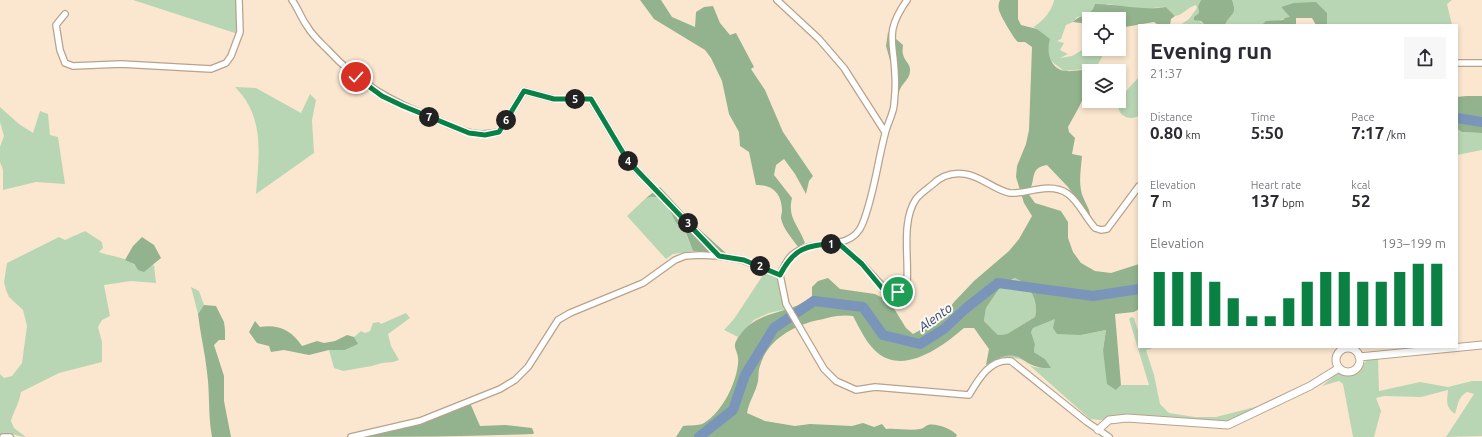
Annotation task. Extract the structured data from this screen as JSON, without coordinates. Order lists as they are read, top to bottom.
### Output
{
  "water": ["Alento"],
  "page": {
    "heading": ["Evening run", "21:37"],
    "pins": [
      "5",
      "7",
      "6",
      "4",
      "3",
      "1",
      "2"
    ],
    "stats": [
      ["Distance", "0.80 km"],
      ["Time", "5:50"],
      ["Pace", "7:17 /km"],
      ["Elevation", "7 m"],
      ["Heart rate", "137 bpm"],
      ["kcal", "52"]
    ],
    "chart": ["Elevation", "193–199 m"]
  }
}
